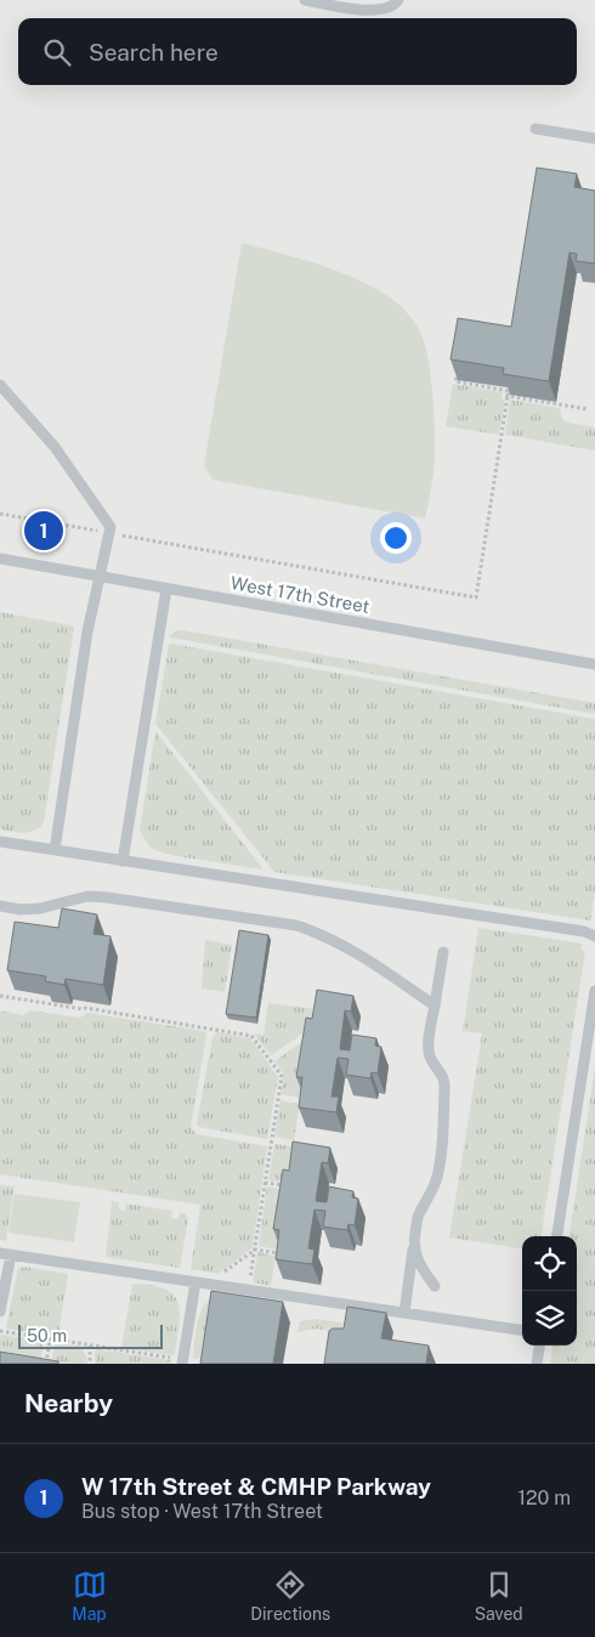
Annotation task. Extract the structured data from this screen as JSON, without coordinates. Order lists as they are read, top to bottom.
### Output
{
  "streets": {
    "street": ["West 17th Street"]
  },
  "scale_bar": "50 m",
  "page": {
    "search": "Search here",
    "pins": "1",
    "scale": "50 m",
    "heading": "Nearby",
    "list": [
      {
        "mark": "1",
        "name": "W 17th Street & CMHP Parkway",
        "note": "Bus stop · West 17th Street",
        "value": "120 m"
      }
    ],
    "nav": ["Map", "Directions", "Saved"]
  }
}
